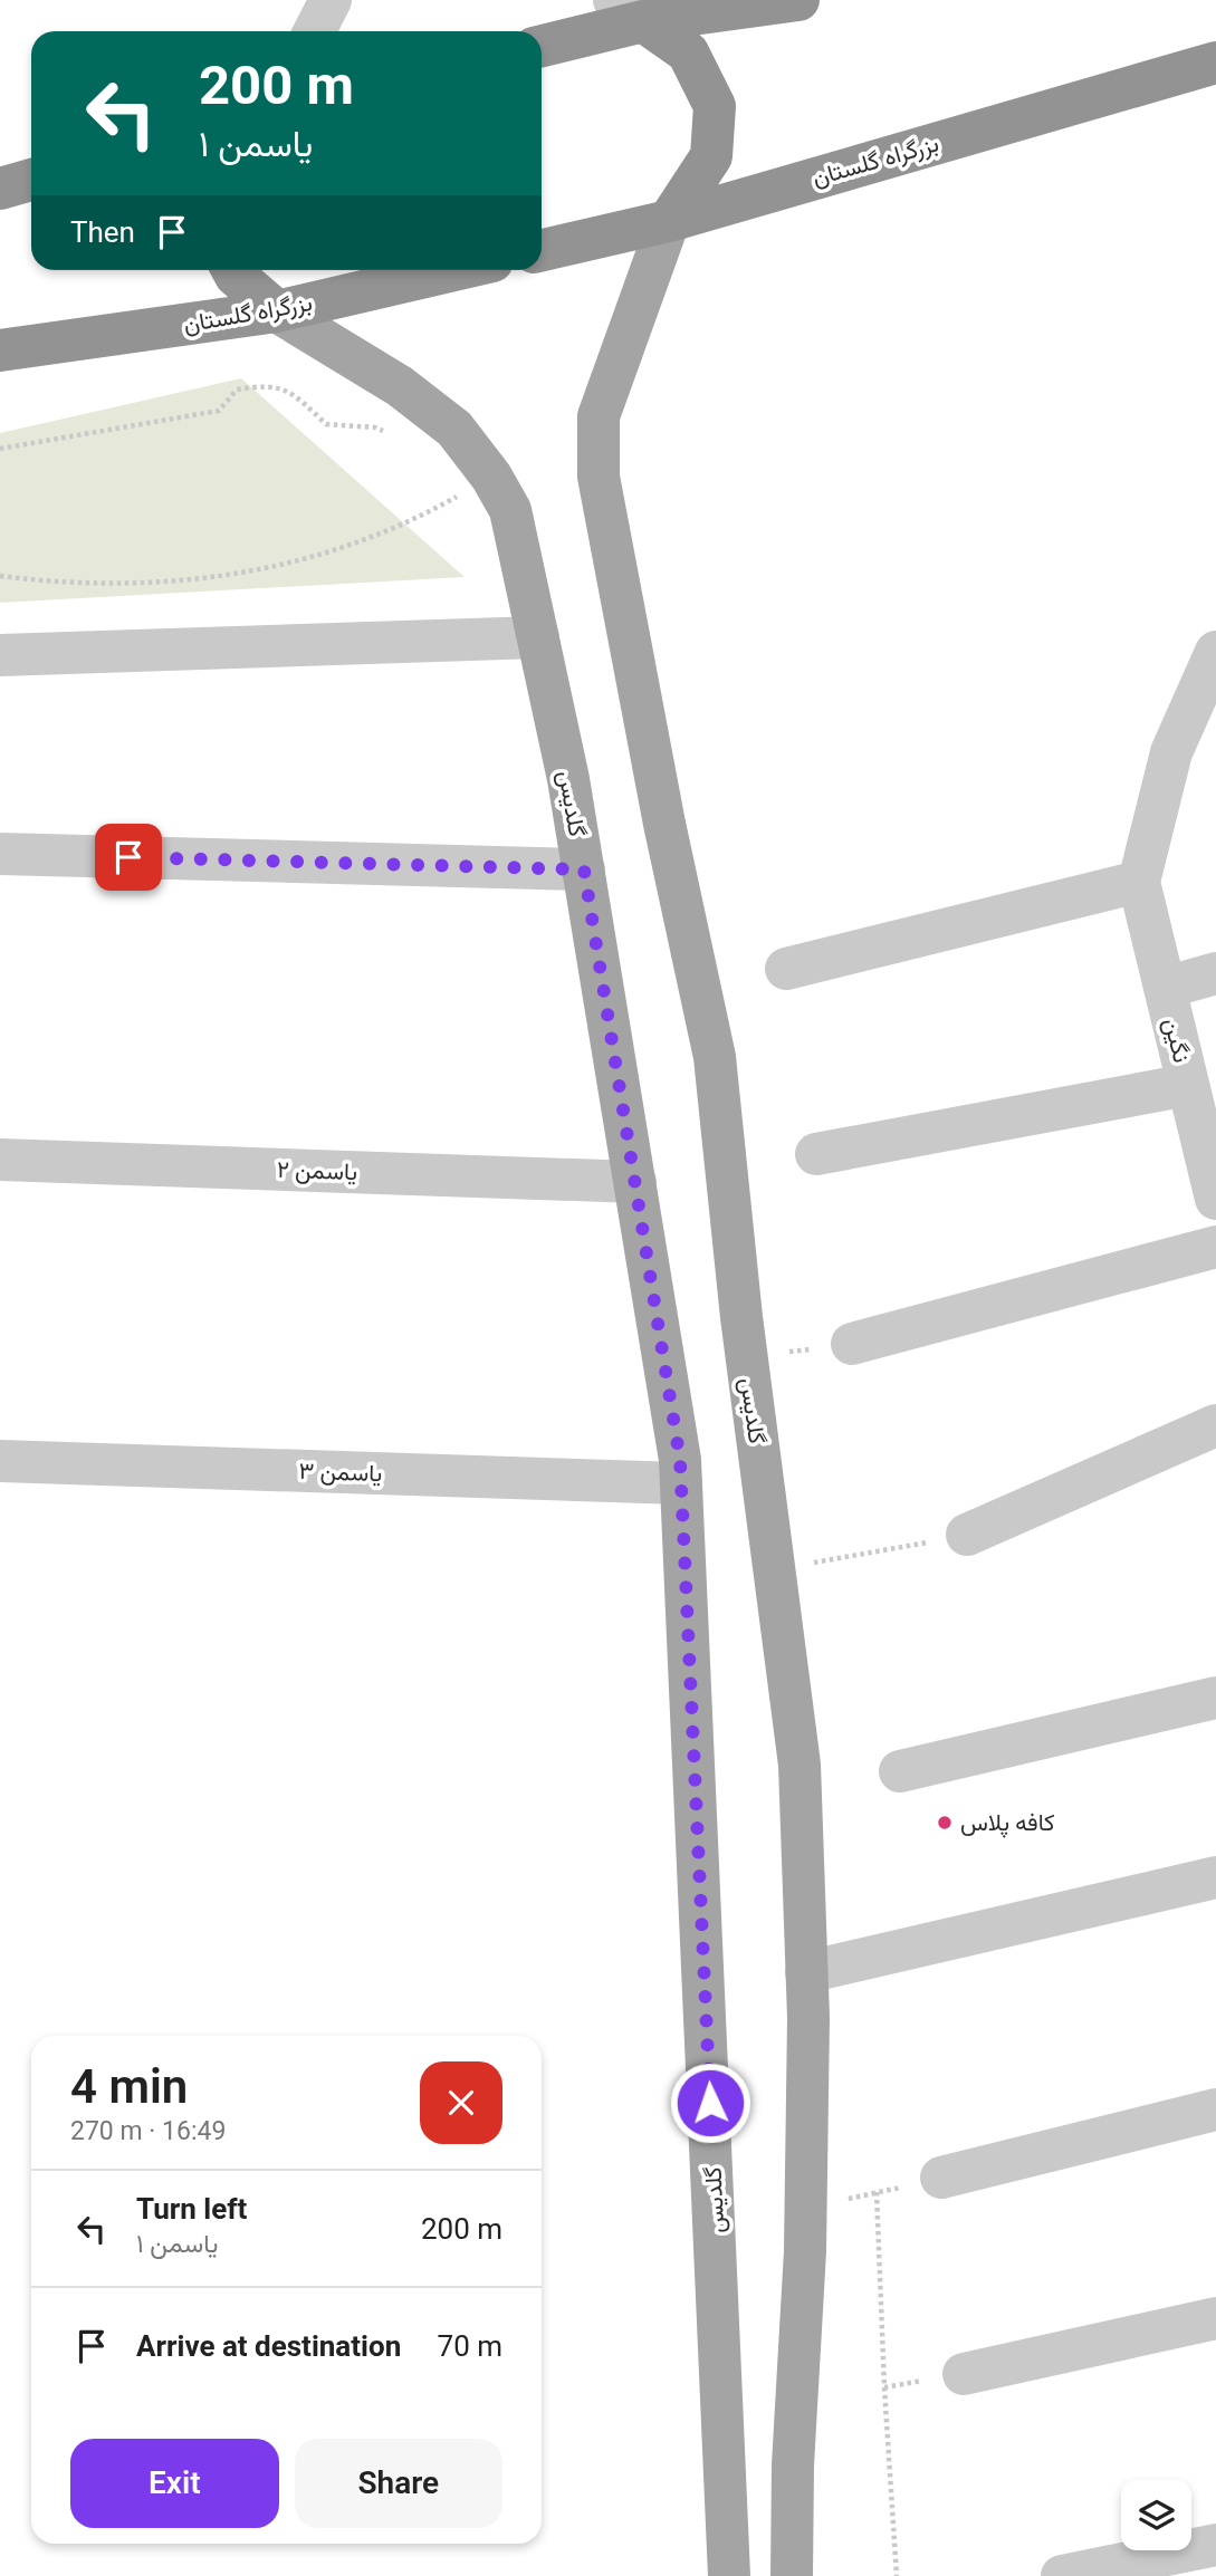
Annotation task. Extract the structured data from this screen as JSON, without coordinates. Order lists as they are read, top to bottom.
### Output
{
  "streets": {
    "highway": ["بزرگراه گلستان"],
    "main road": ["گلدیس"],
    "street": ["نگین", "یاسمن ۲", "یاسمن ۳"]
  },
  "crossings": [
    ["بزرگراه گلستان", "گلدیس"],
    ["گلدیس", "یاسمن ۲"],
    ["گلدیس", "یاسمن ۳"]
  ],
  "places": ["کافه پلاس"],
  "page": {
    "turn": ["200 m", "یاسمن ۱"],
    "then": "Then",
    "heading": ["4 min", "270 m · 16:49"],
    "list": [
      {
        "name": "Turn left",
        "note": "یاسمن ۱",
        "value": "200 m"
      },
      {
        "name": "Arrive at destination",
        "value": "70 m"
      }
    ],
    "buttons": ["Exit", "Share"]
  }
}
